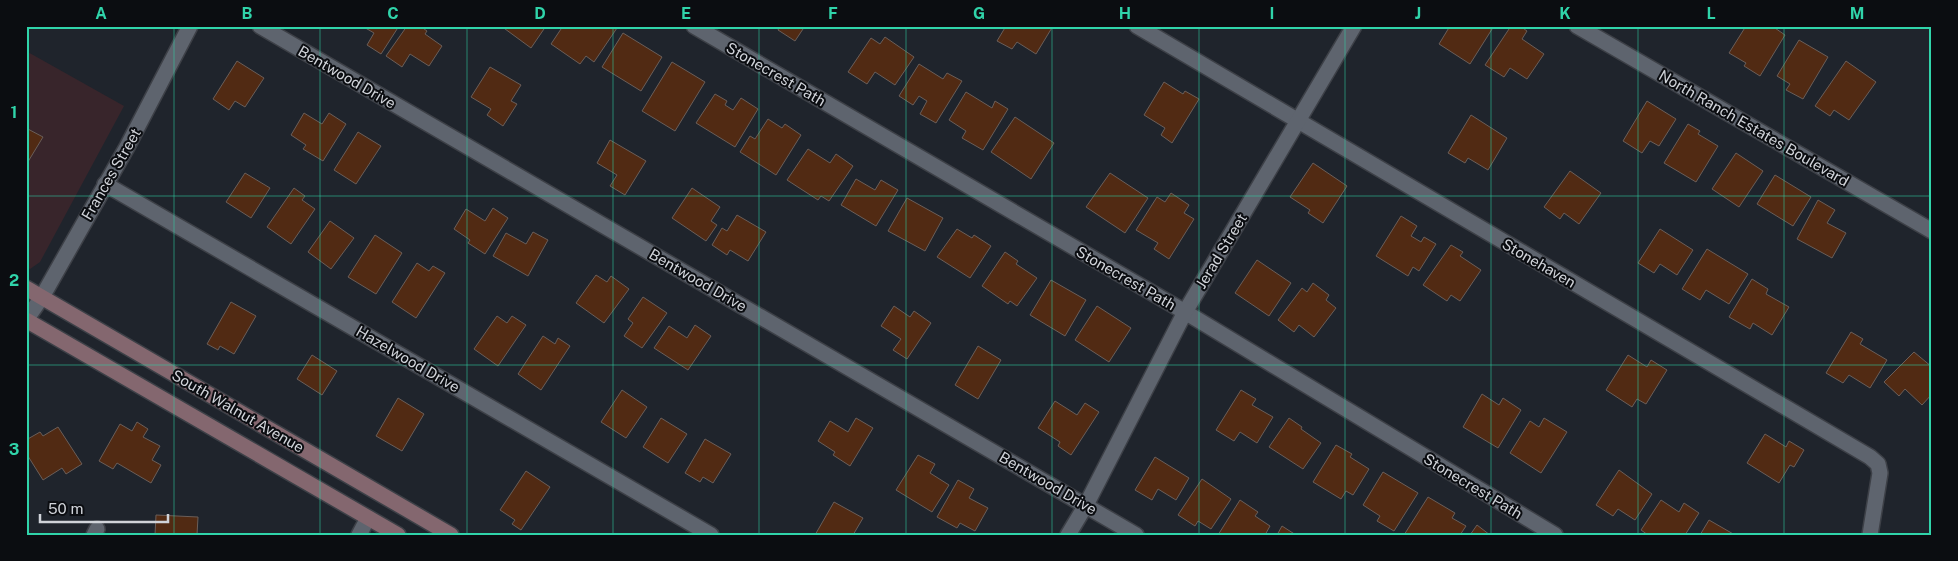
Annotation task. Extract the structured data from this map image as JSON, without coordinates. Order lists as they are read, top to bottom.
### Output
{
  "streets": {
    "street": [
      "Stonecrest Path",
      "Bentwood Drive",
      "North Ranch Estates Boulevard",
      "Frances Street",
      "Jerad Street",
      "Stonehaven",
      "Hazelwood Drive",
      "South Walnut Avenue"
    ]
  },
  "crossings": [
    ["Stonecrest Path", "Jerad Street"],
    ["Bentwood Drive", "Jerad Street"],
    ["Frances Street", "Hazelwood Drive"],
    ["Frances Street", "South Walnut Avenue"],
    ["Jerad Street", "Stonehaven"]
  ],
  "scale_bar": "50 m",
  "grid": {
    "columns": [
      "A",
      "B",
      "C",
      "D",
      "E",
      "F",
      "G",
      "H",
      "I",
      "J",
      "K",
      "L",
      "M"
    ],
    "rows": ["1", "2", "3"]
  }
}
